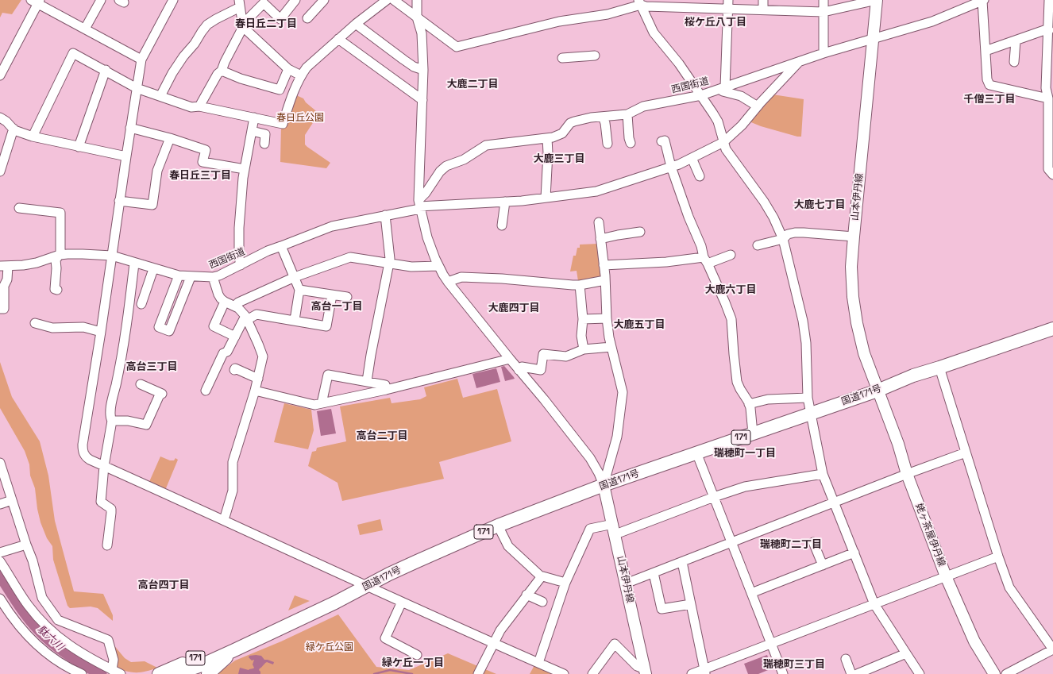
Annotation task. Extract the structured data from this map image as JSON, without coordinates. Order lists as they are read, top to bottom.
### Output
{
  "streets": {
    "highway": ["国道171号", "171"],
    "main road": ["山本伊丹線", "姥ヶ茶屋伊丹線"],
    "street": ["西国街道"]
  },
  "crossings": [
    ["西国街道", "山本伊丹線"],
    ["山本伊丹線", "国道171号"],
    ["山本伊丹線", "姥ヶ茶屋伊丹線"],
    ["国道171号", "171"],
    ["国道171号", "姥ヶ茶屋伊丹線"]
  ],
  "districts": [
    "桜ケ丘八丁目",
    "春日丘二丁目",
    "大鹿二丁目",
    "千僧三丁目",
    "大鹿三丁目",
    "春日丘三丁目",
    "大鹿七丁目",
    "大鹿六丁目",
    "高台一丁目",
    "大鹿四丁目",
    "大鹿五丁目",
    "高台三丁目",
    "高台二丁目",
    "瑞穂町一丁目",
    "瑞穂町二丁目",
    "高台四丁目",
    "緑ケ丘一丁目",
    "瑞穂町三丁目"
  ],
  "water": ["駄六川"],
  "parks": ["春日丘公園", "緑ケ丘公園"]
}
